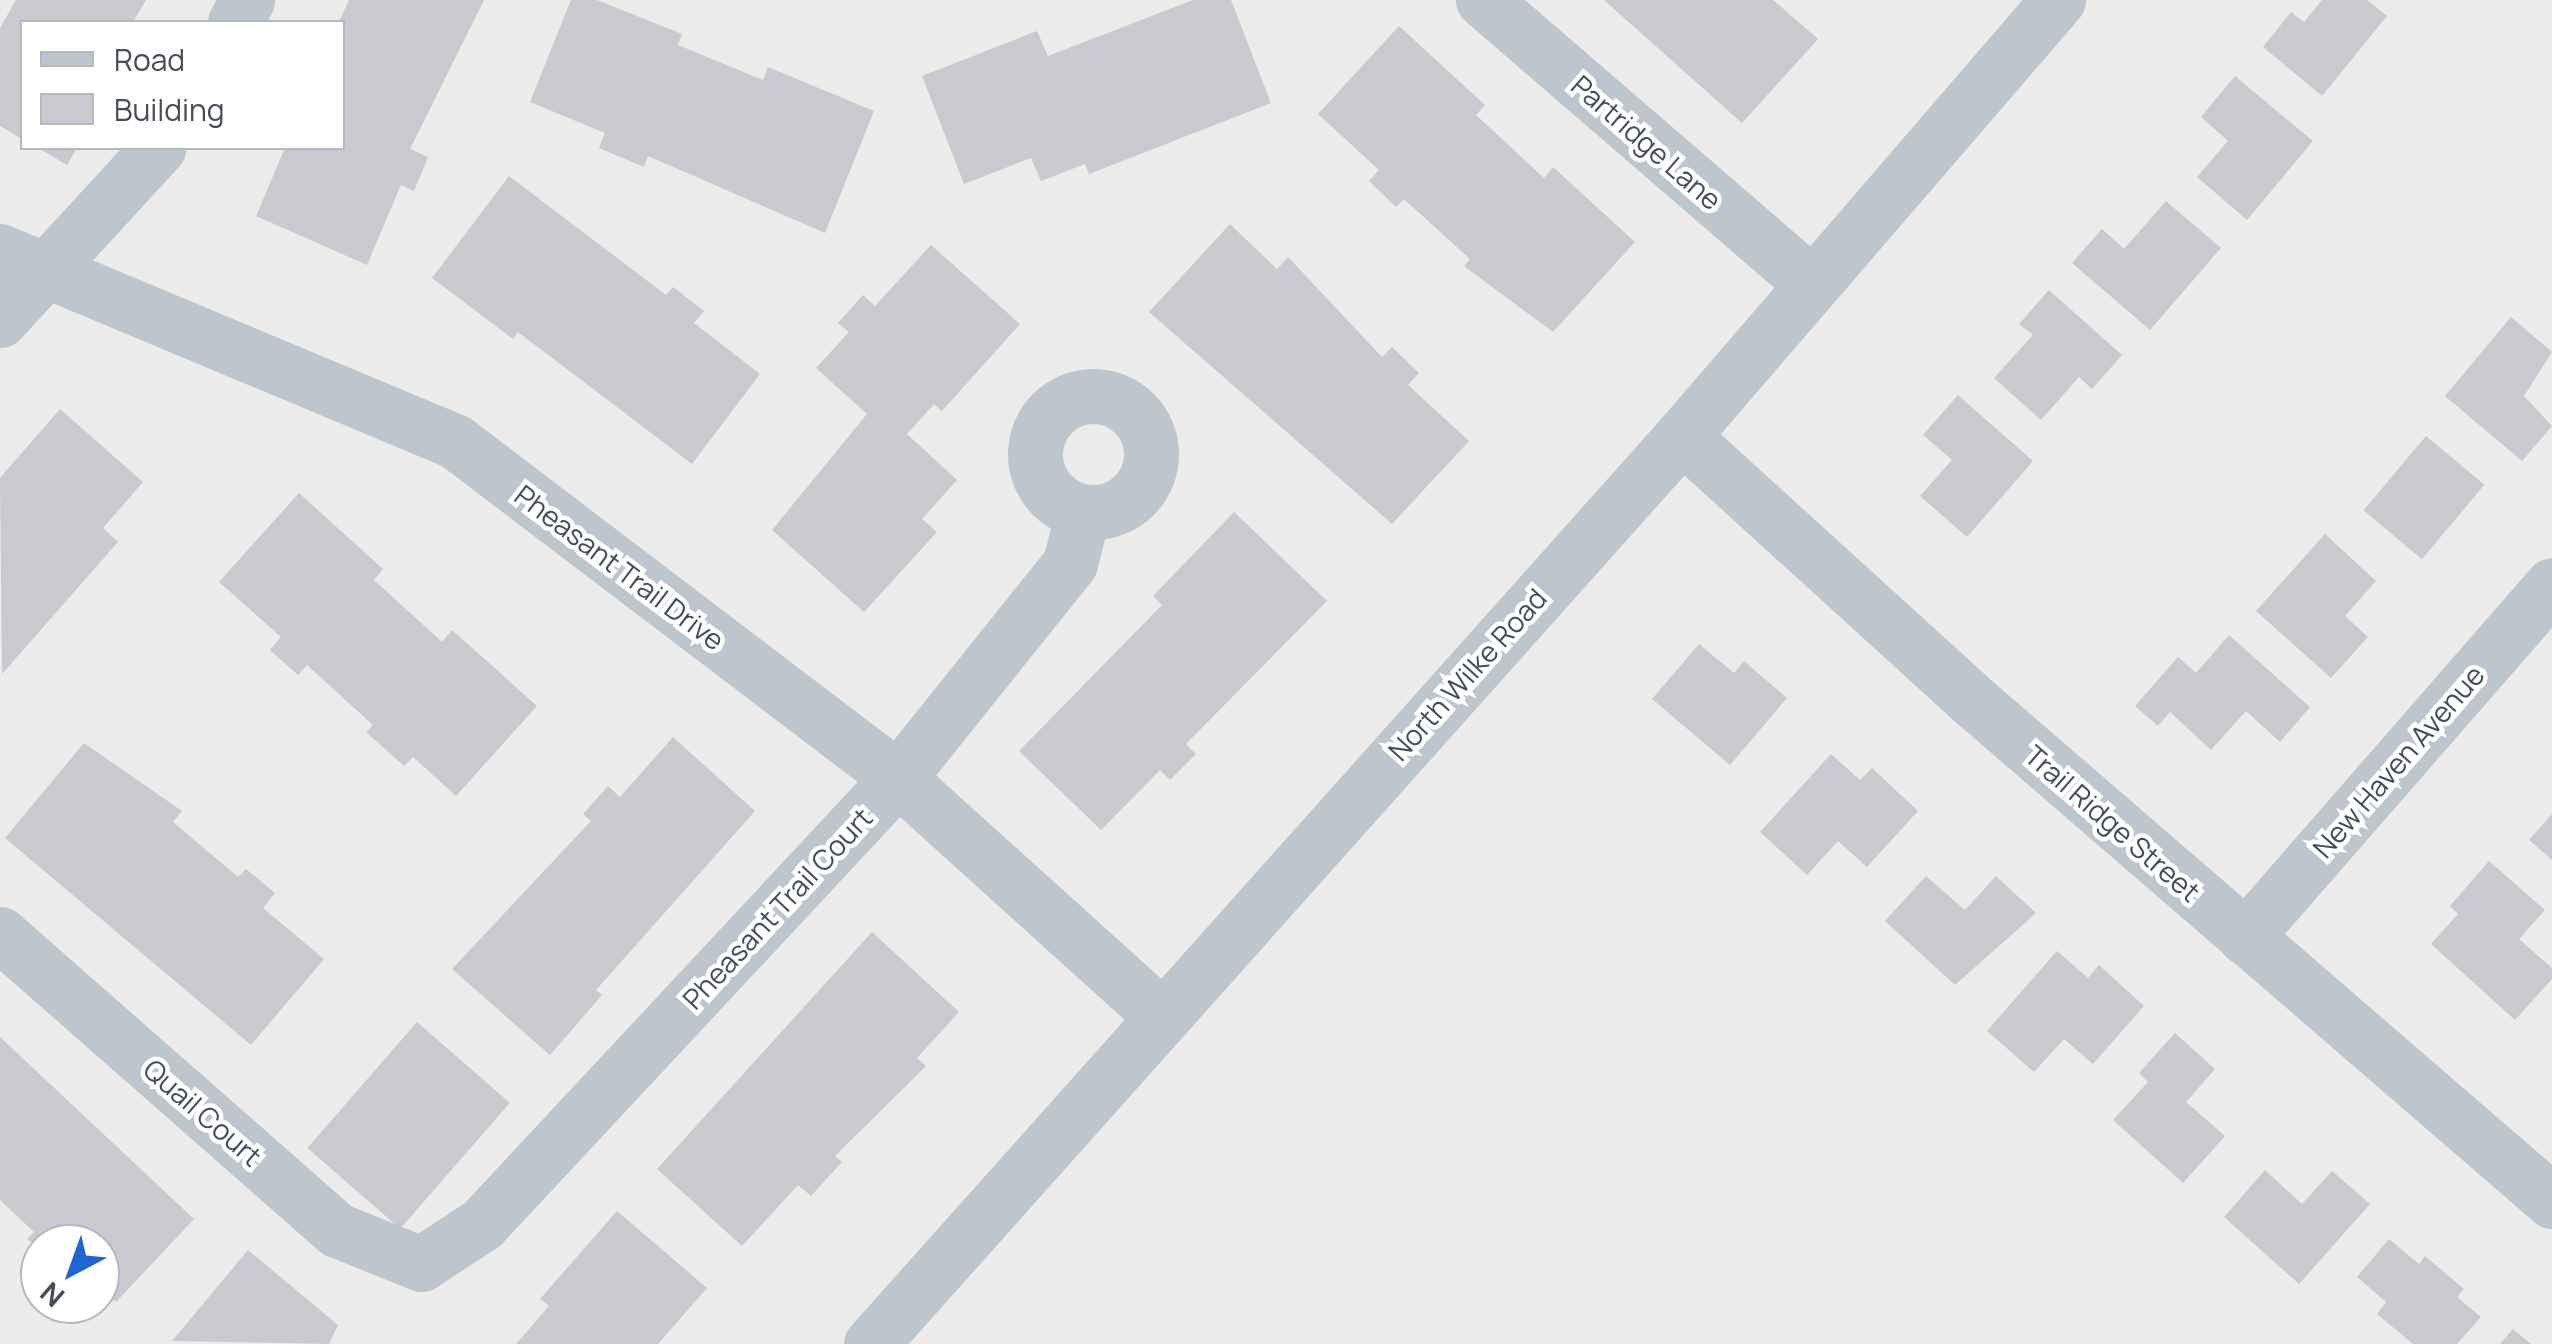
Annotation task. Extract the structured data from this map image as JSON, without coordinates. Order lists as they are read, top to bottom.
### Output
{
  "streets": {
    "street": [
      "Partridge Lane",
      "Pheasant Trail Drive",
      "North Wilke Road",
      "New Haven Avenue",
      "Trail Ridge Street",
      "Pheasant Trail Court",
      "Quail Court"
    ]
  },
  "crossings": [
    ["Partridge Lane", "North Wilke Road"],
    ["Pheasant Trail Drive", "North Wilke Road"],
    ["Pheasant Trail Drive", "Pheasant Trail Court"],
    ["North Wilke Road", "Trail Ridge Street"],
    ["New Haven Avenue", "Trail Ridge Street"],
    ["Pheasant Trail Court", "Quail Court"]
  ],
  "legend": ["Road", "Building"],
  "north": "bottom left"
}
